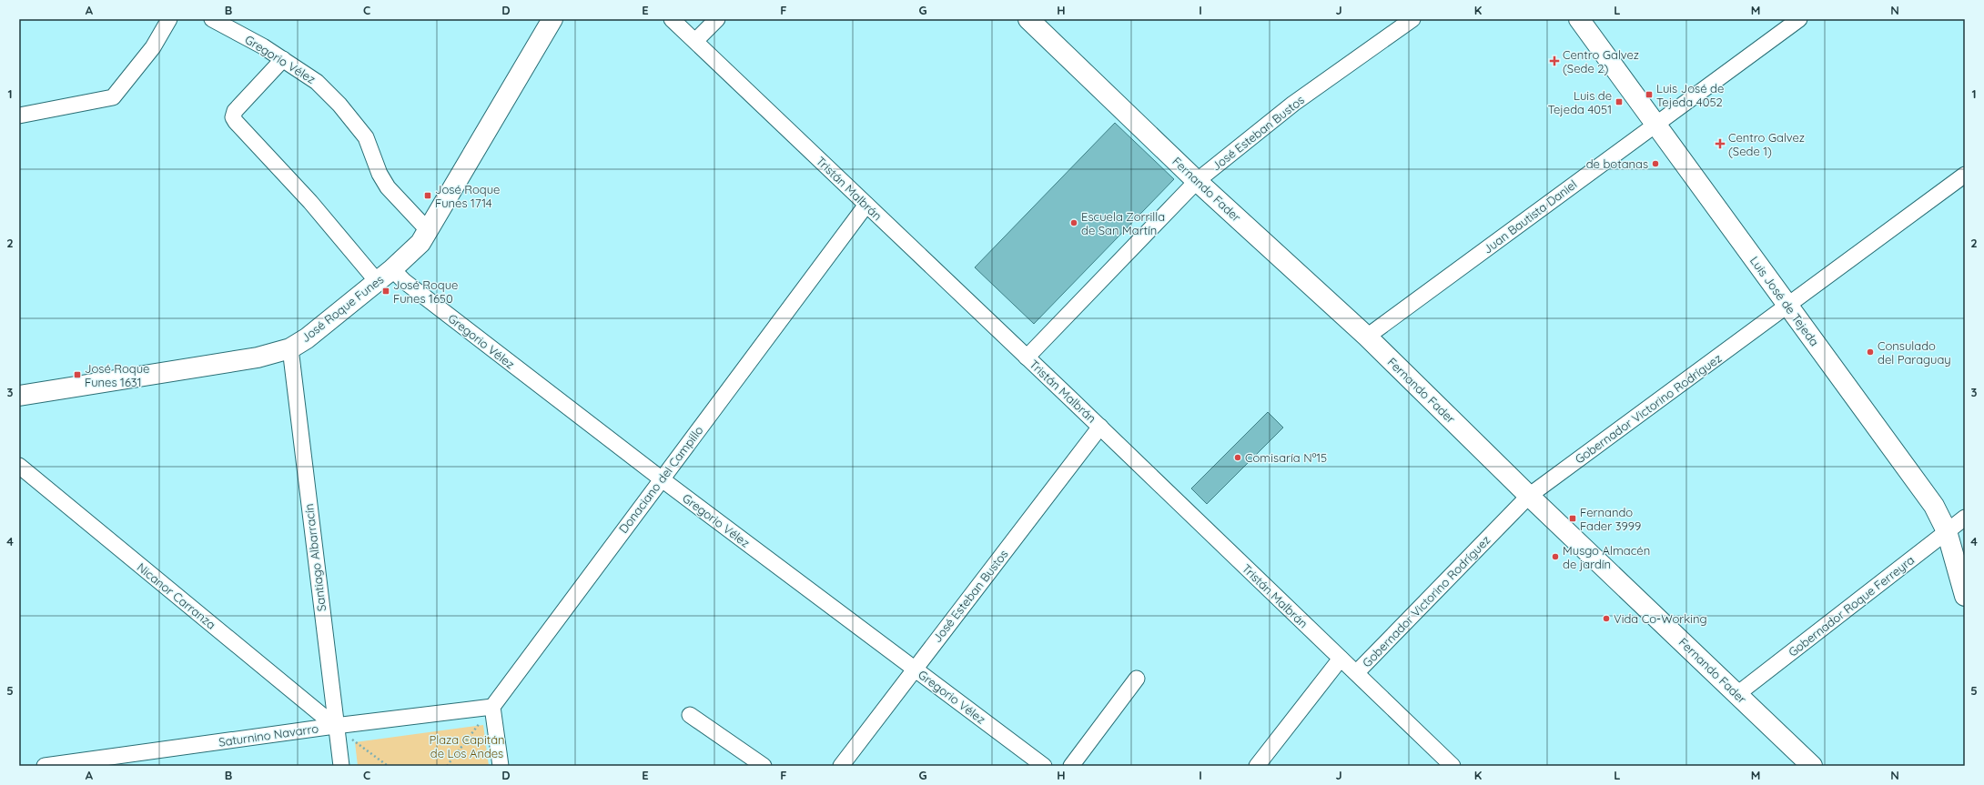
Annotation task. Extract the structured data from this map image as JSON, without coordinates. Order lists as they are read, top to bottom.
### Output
{
  "streets": {
    "main road": ["Fernando Fader", "Luis José de Tejeda", "José Roque Funes"],
    "street": [
      "Gregorio Vélez",
      "José Esteban Bustos",
      "Tristán Malbrán",
      "Juan Bautista Daniel",
      "Gobernador Victorino Rodríguez",
      "Donaciano del Campillo",
      "Santiago Albarracín",
      "Nicanor Carranza",
      "Gobernador Roque Ferreyra",
      "Saturnino Navarro"
    ]
  },
  "crossings": [
    ["Gregorio Vélez", "José Esteban Bustos"],
    ["Gregorio Vélez", "José Roque Funes"],
    ["Gregorio Vélez", "Donaciano del Campillo"],
    ["José Esteban Bustos", "Tristán Malbrán"],
    ["José Esteban Bustos", "Fernando Fader"],
    ["Tristán Malbrán", "Gobernador Victorino Rodríguez"],
    ["Tristán Malbrán", "Donaciano del Campillo"],
    ["Fernando Fader", "Juan Bautista Daniel"],
    ["Fernando Fader", "Gobernador Victorino Rodríguez"],
    ["Fernando Fader", "Gobernador Roque Ferreyra"],
    ["Juan Bautista Daniel", "Luis José de Tejeda"],
    ["Luis José de Tejeda", "Gobernador Victorino Rodríguez"],
    ["Luis José de Tejeda", "Gobernador Roque Ferreyra"],
    ["José Roque Funes", "Santiago Albarracín"],
    ["Donaciano del Campillo", "Saturnino Navarro"],
    ["Santiago Albarracín", "Nicanor Carranza"],
    ["Santiago Albarracín", "Saturnino Navarro"],
    ["Nicanor Carranza", "Saturnino Navarro"]
  ],
  "parks": ["Plaza Capitán de Los Andes"],
  "places": {
    "health": ["Centro Galvez (Sede 2)", "Centro Galvez (Sede 1)"],
    "transit": [
      "Luis José de Tejeda 4052",
      "Luis de Tejeda 4051",
      "José Roque Funes 1714",
      "José Roque Funes 1650",
      "José Roque Funes 1631",
      "Fernando Fader 3999"
    ],
    "other": [
      "de botanas",
      "Escuela Zorrilla de San Martín",
      "Consulado del Paraguay",
      "Comisaría Nº15",
      "Musgo Almacén de jardín",
      "Vida Co-Working"
    ]
  },
  "grid": {
    "columns": [
      "A",
      "B",
      "C",
      "D",
      "E",
      "F",
      "G",
      "H",
      "I",
      "J",
      "K",
      "L",
      "M",
      "N"
    ],
    "rows": [
      "1",
      "2",
      "3",
      "4",
      "5"
    ]
  }
}
